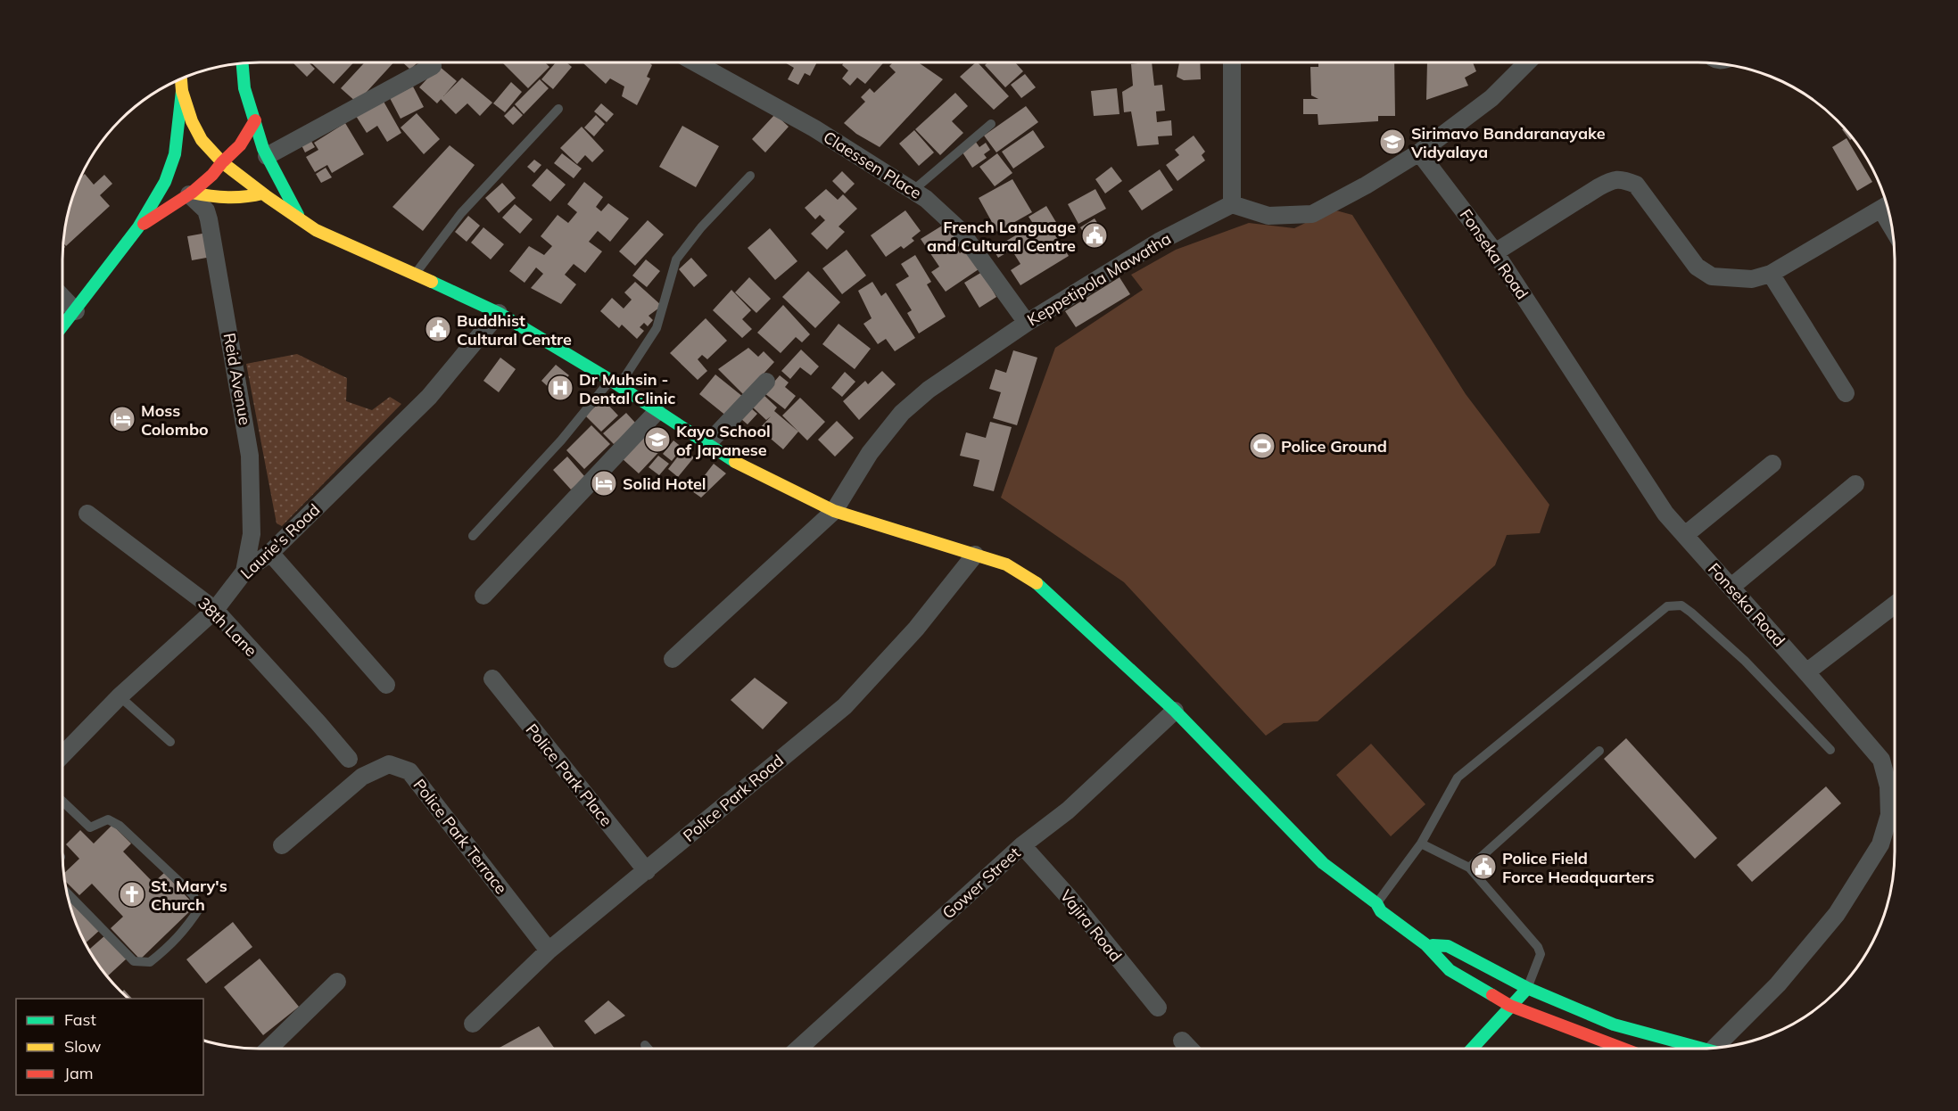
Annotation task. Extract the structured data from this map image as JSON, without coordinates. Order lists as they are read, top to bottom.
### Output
{
  "streets": {
    "street": [
      "Claessen Place",
      "Fonseka Road",
      "Keppetipola Mawatha",
      "Reid Avenue",
      "Laurie's Road",
      "38th Lane",
      "Police Park Place",
      "Police Park Road",
      "Police Park Terrace",
      "Gower Street",
      "Vajira Road"
    ]
  },
  "crossings": [
    ["Claessen Place", "Keppetipola Mawatha"],
    ["Reid Avenue", "Laurie's Road"],
    ["Laurie's Road", "38th Lane"],
    ["Police Park Place", "Police Park Road"],
    ["Police Park Road", "Police Park Terrace"],
    ["Gower Street", "Vajira Road"]
  ],
  "places": {
    "school or university": ["Sirimavo Bandaranayake Vidyalaya", "Kayo School of Japanese"],
    "public building": ["French Language and Cultural Centre", "Buddhist Cultural Centre", "Police Field Force Headquarters"],
    "hospital": ["Dr Muhsin - Dental Clinic"],
    "hotel": ["Moss Colombo", "Solid Hotel"],
    "sports": ["Police Ground"],
    "church": ["St. Mary's Church"]
  },
  "legend": ["Fast", "Slow", "Jam"]
}
